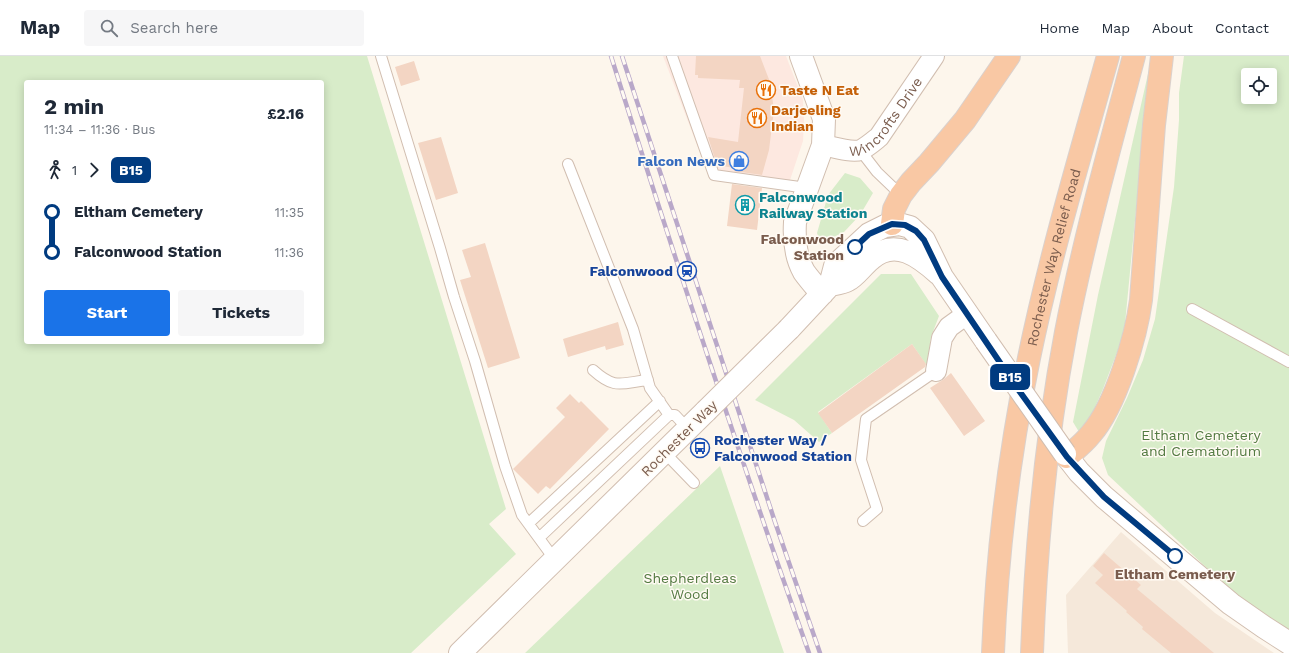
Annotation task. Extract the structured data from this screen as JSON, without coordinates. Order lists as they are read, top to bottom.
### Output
{
  "streets": {
    "highway": ["Rochester Way Relief Road"],
    "street": ["Wincrofts Drive", "Rochester Way"]
  },
  "parks": ["Eltham Cemetery and Crematorium", "Shepherdleas Wood"],
  "places": {
    "restaurant": ["Taste N Eat", "Darjeeling Indian"],
    "shop": ["Falcon News"],
    "building": ["Falconwood Railway Station"],
    "other": ["Falconwood Station", "Eltham Cemetery"],
    "station": ["Falconwood"],
    "bus stop": ["Rochester Way / Falconwood Station"]
  },
  "lines": ["bus line B15"],
  "page": {
    "header": "Map",
    "search": "Search here",
    "nav": [
      "Home",
      "Map",
      "About",
      "Contact"
    ],
    "on_map": "B15",
    "heading": ["2 min", "11:34 – 11:36 · Bus", "£2.16"],
    "legs": ["1", "B15"],
    "list": [
      {
        "name": "Eltham Cemetery",
        "value": "11:35"
      },
      {
        "name": "Falconwood Station",
        "value": "11:36"
      }
    ],
    "buttons": ["Start", "Tickets"]
  }
}
